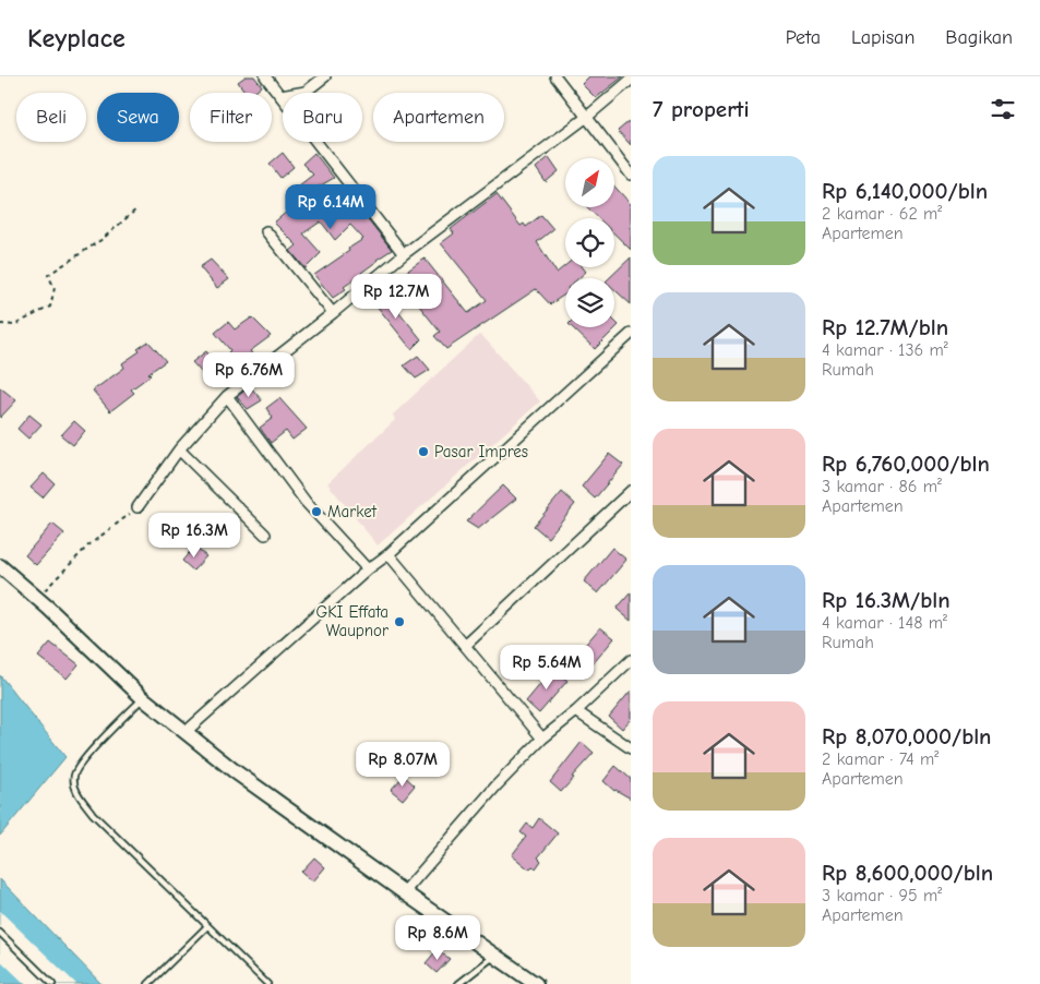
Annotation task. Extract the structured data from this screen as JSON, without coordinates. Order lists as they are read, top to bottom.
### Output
{
  "places": ["Pasar Impres", "Market", "GKI Effata Waupnor"],
  "north": "top right",
  "page": {
    "header": "Keyplace",
    "nav": ["Peta", "Lapisan", "Bagikan"],
    "heading": "7 properti",
    "chip": [
      "Beli",
      "Sewa",
      "Filter",
      "Baru",
      "Apartemen"
    ],
    "list": [
      {
        "name": "Rp 6,140,000/bln",
        "note": "2 kamar · 62 m² · Apartemen"
      },
      {
        "name": "Rp 12.7M/bln",
        "note": "4 kamar · 136 m² · Rumah"
      },
      {
        "name": "Rp 6,760,000/bln",
        "note": "3 kamar · 86 m² · Apartemen"
      },
      {
        "name": "Rp 16.3M/bln",
        "note": "4 kamar · 148 m² · Rumah"
      },
      {
        "name": "Rp 8,070,000/bln",
        "note": "2 kamar · 74 m² · Apartemen"
      },
      {
        "name": "Rp 8,600,000/bln",
        "note": "3 kamar · 95 m² · Apartemen"
      }
    ],
    "price": [
      "Rp 6.14M",
      "Rp 12.7M",
      "Rp 6.76M",
      "Rp 16.3M",
      "Rp 5.64M",
      "Rp 8.07M",
      "Rp 8.6M"
    ]
  }
}
